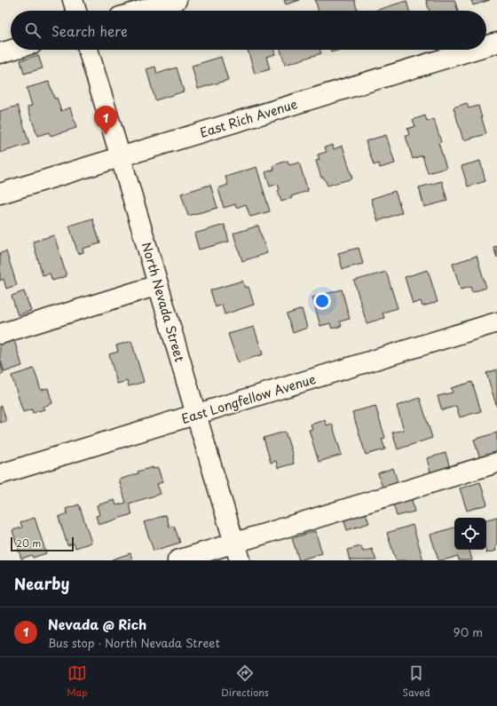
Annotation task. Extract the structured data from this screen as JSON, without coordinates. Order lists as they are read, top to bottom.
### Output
{
  "streets": {
    "street": ["East Rich Avenue", "North Nevada Street", "East Longfellow Avenue"]
  },
  "crossings": [
    ["East Rich Avenue", "North Nevada Street"],
    ["North Nevada Street", "East Longfellow Avenue"]
  ],
  "scale_bar": "20 m",
  "page": {
    "search": "Search here",
    "pins": "1",
    "scale": "20 m",
    "heading": "Nearby",
    "list": [
      {
        "mark": "1",
        "name": "Nevada @ Rich",
        "note": "Bus stop · North Nevada Street",
        "value": "90 m"
      }
    ],
    "nav": ["Map", "Directions", "Saved"]
  }
}
